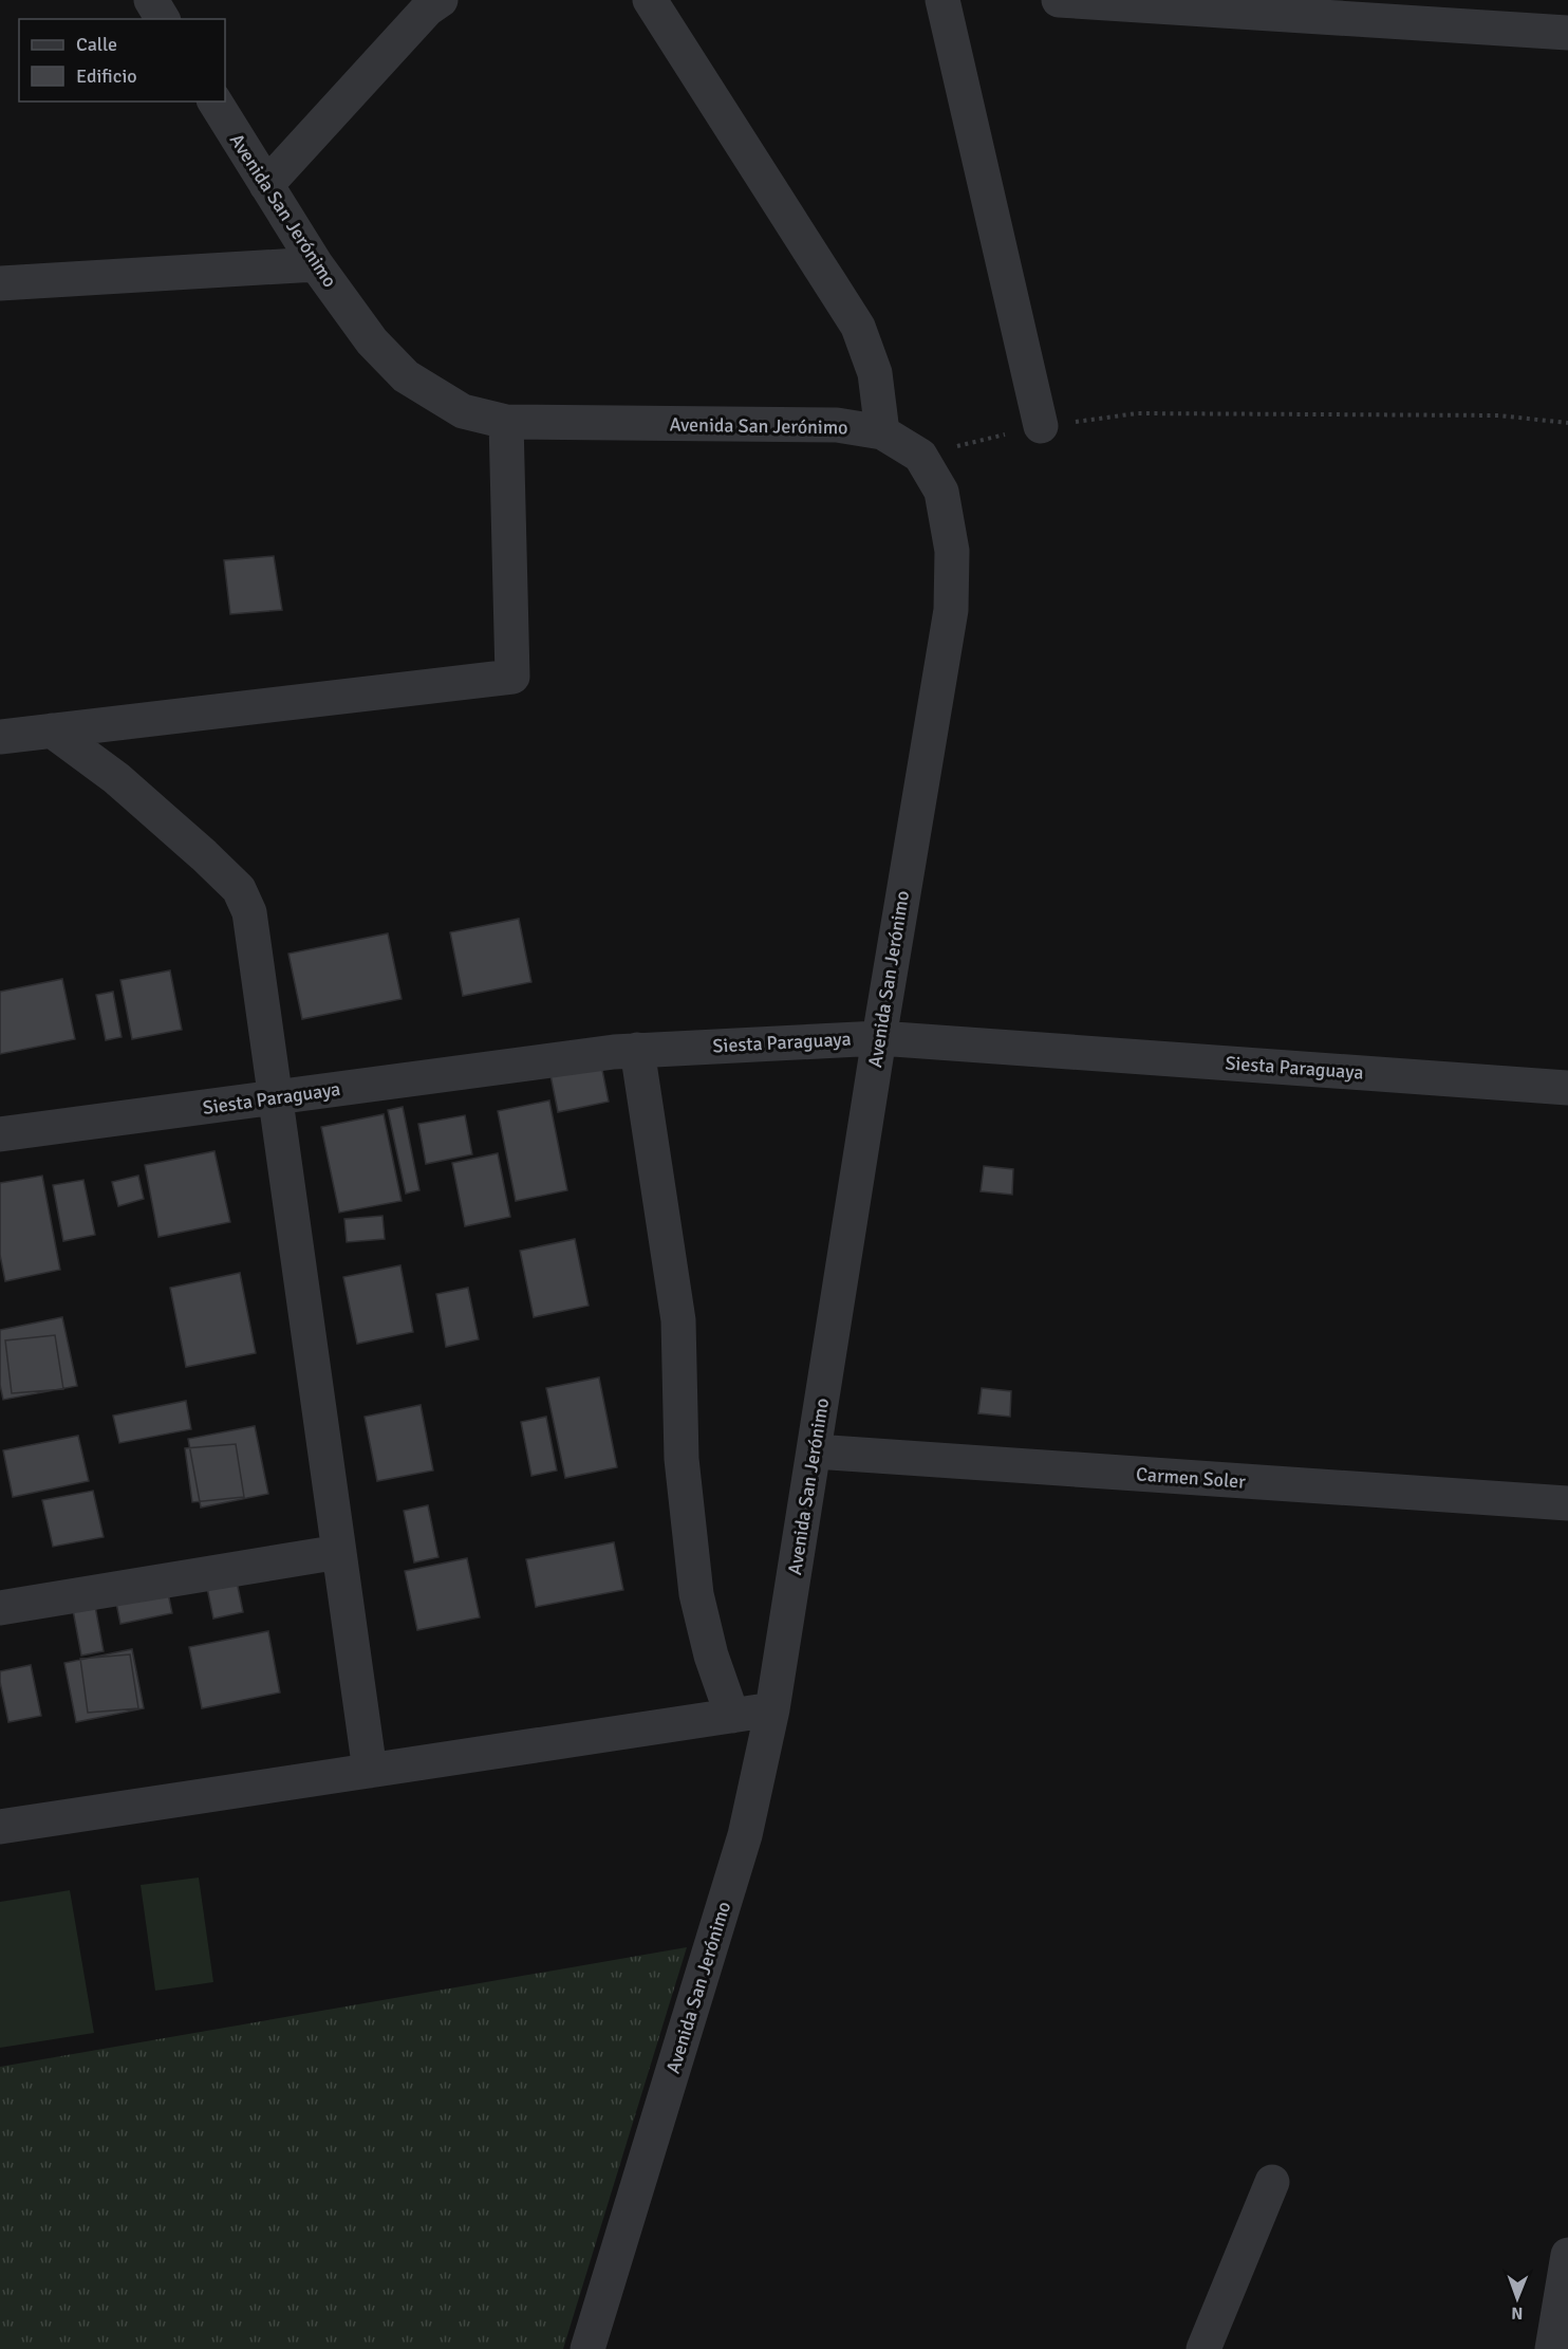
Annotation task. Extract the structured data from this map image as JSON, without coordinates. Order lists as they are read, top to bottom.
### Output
{
  "streets": {
    "street": ["Avenida San Jerónimo", "Siesta Paraguaya", "Carmen Soler"]
  },
  "crossings": [
    ["Avenida San Jerónimo", "Siesta Paraguaya"],
    ["Avenida San Jerónimo", "Carmen Soler"]
  ],
  "legend": ["Calle", "Edificio"],
  "north": "bottom"
}
